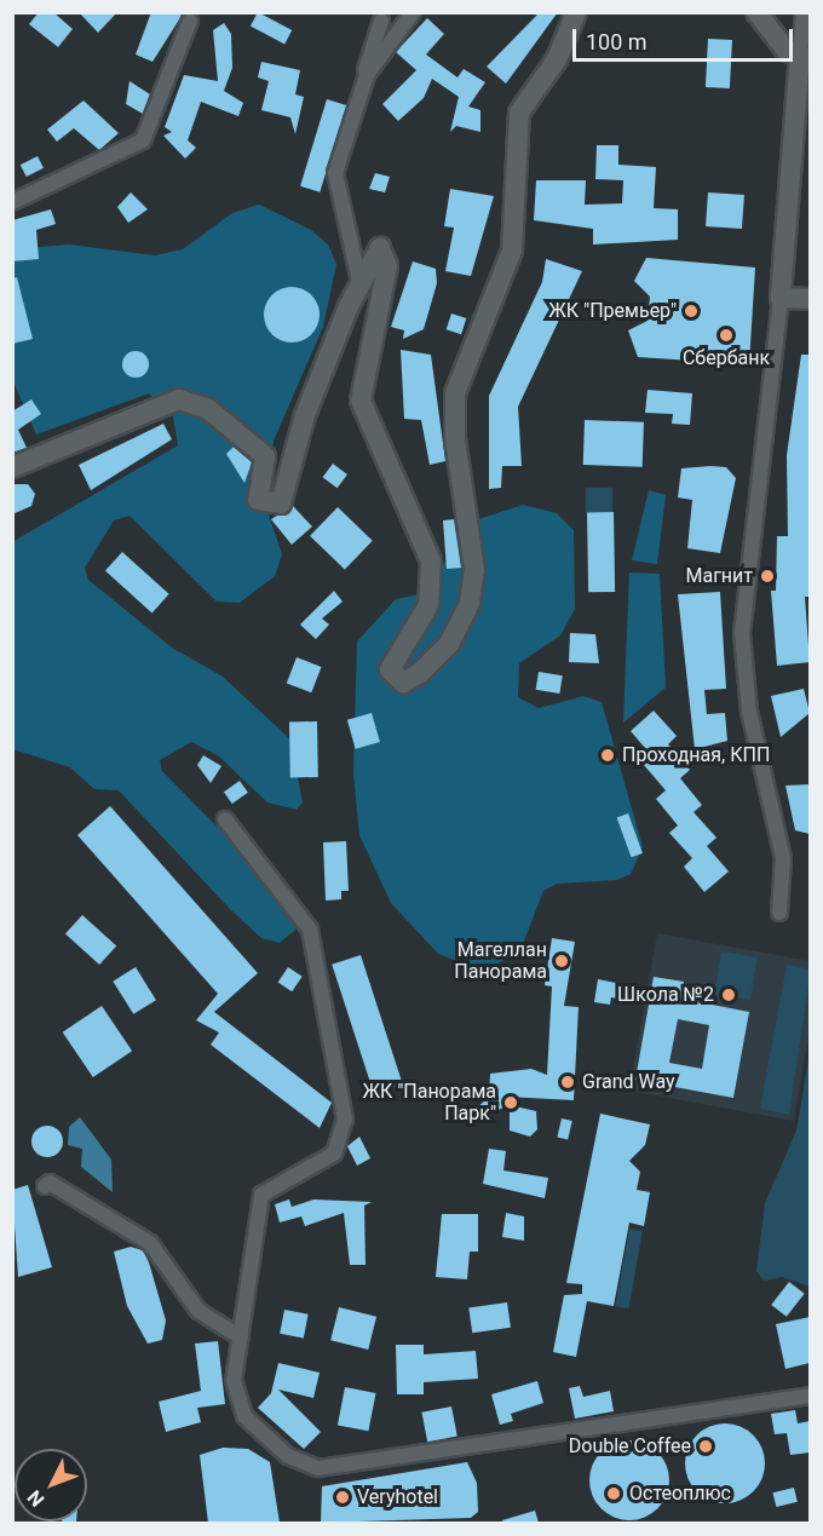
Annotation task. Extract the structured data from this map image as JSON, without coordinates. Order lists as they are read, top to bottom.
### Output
{
  "places": [
    "ЖК \"Премьер\"",
    "Сбербанк",
    "Магнит",
    "Проходная, КПП",
    "Магеллан Панорама",
    "Школа №2",
    "Grand Way",
    "ЖК \"Панорама Парк\"",
    "Double Coffee",
    "Остеоплюс",
    "Veryhotel"
  ],
  "scale_bar": "100 m",
  "north": "bottom left"
}
